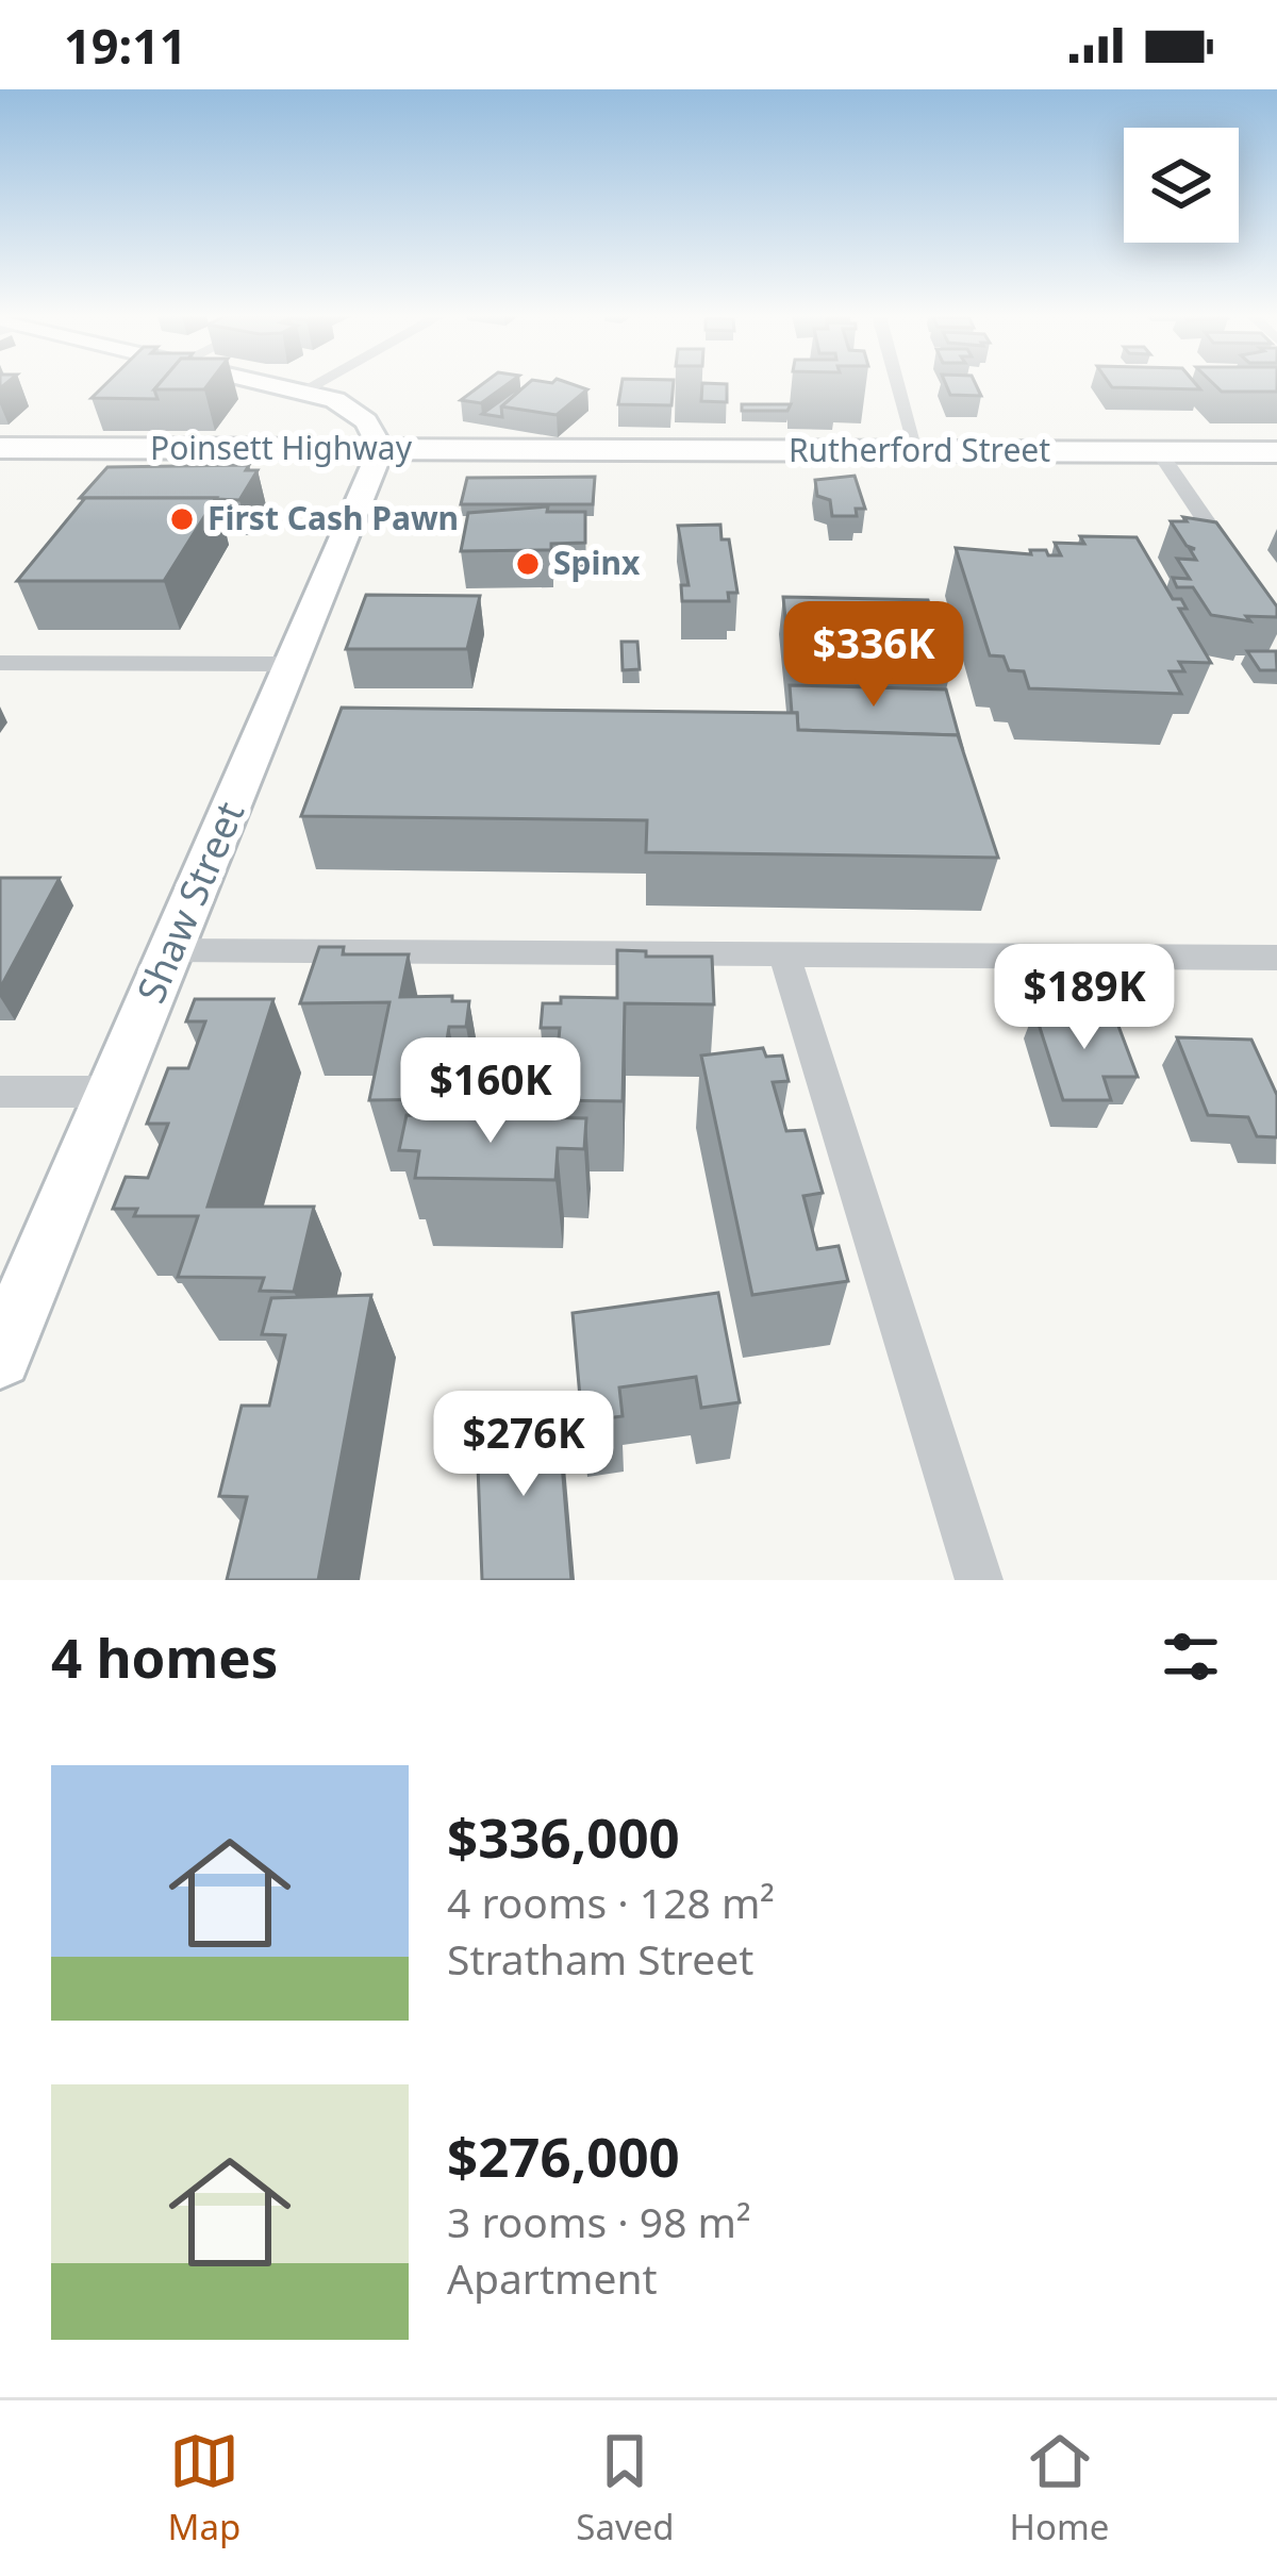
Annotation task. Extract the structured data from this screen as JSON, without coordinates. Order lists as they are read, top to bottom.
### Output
{
  "streets": {
    "highway": ["Poinsett Highway", "Rutherford Street"],
    "street": ["Shaw Street"]
  },
  "crossings": [
    ["Poinsett Highway", "Rutherford Street"],
    ["Poinsett Highway", "Shaw Street"]
  ],
  "places": ["First Cash Pawn", "Spinx"],
  "page": {
    "status": "19:11",
    "price": [
      "$336K",
      "$189K",
      "$160K",
      "$276K"
    ],
    "heading": "4 homes",
    "list": [
      {
        "name": "$336,000",
        "note": "4 rooms · 128 m² · Stratham Street"
      },
      {
        "name": "$276,000",
        "note": "3 rooms · 98 m² · Apartment"
      }
    ],
    "tabs": ["Map", "Saved", "Home"]
  }
}
